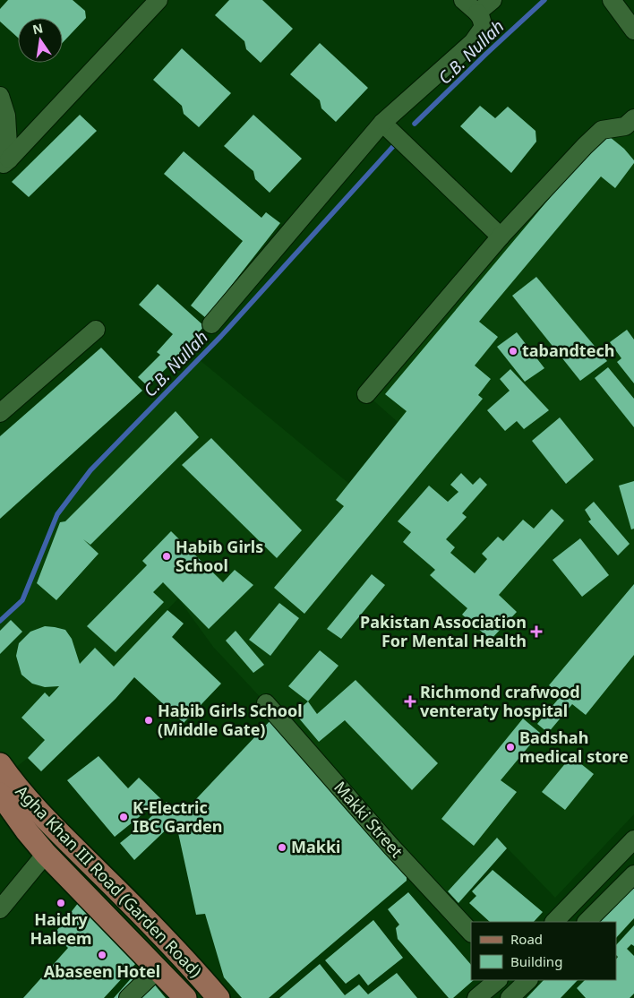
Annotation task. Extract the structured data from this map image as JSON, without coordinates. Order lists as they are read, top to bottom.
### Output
{
  "streets": {
    "main road": ["Agha Khan III Road (Garden Road)"],
    "street": ["Makki Street"]
  },
  "water": ["C.B. Nullah"],
  "places": {
    "other": [
      "tabandtech",
      "Habib Girls School",
      "Habib Girls School (Middle Gate)",
      "Badshah medical store",
      "K-Electric IBC Garden",
      "Makki",
      "Haidry Haleem",
      "Abaseen Hotel"
    ],
    "health": ["Pakistan Association For Mental Health", "Richmond crafwood venteraty hospital"]
  },
  "legend": ["Road", "Building"],
  "north": "top"
}
